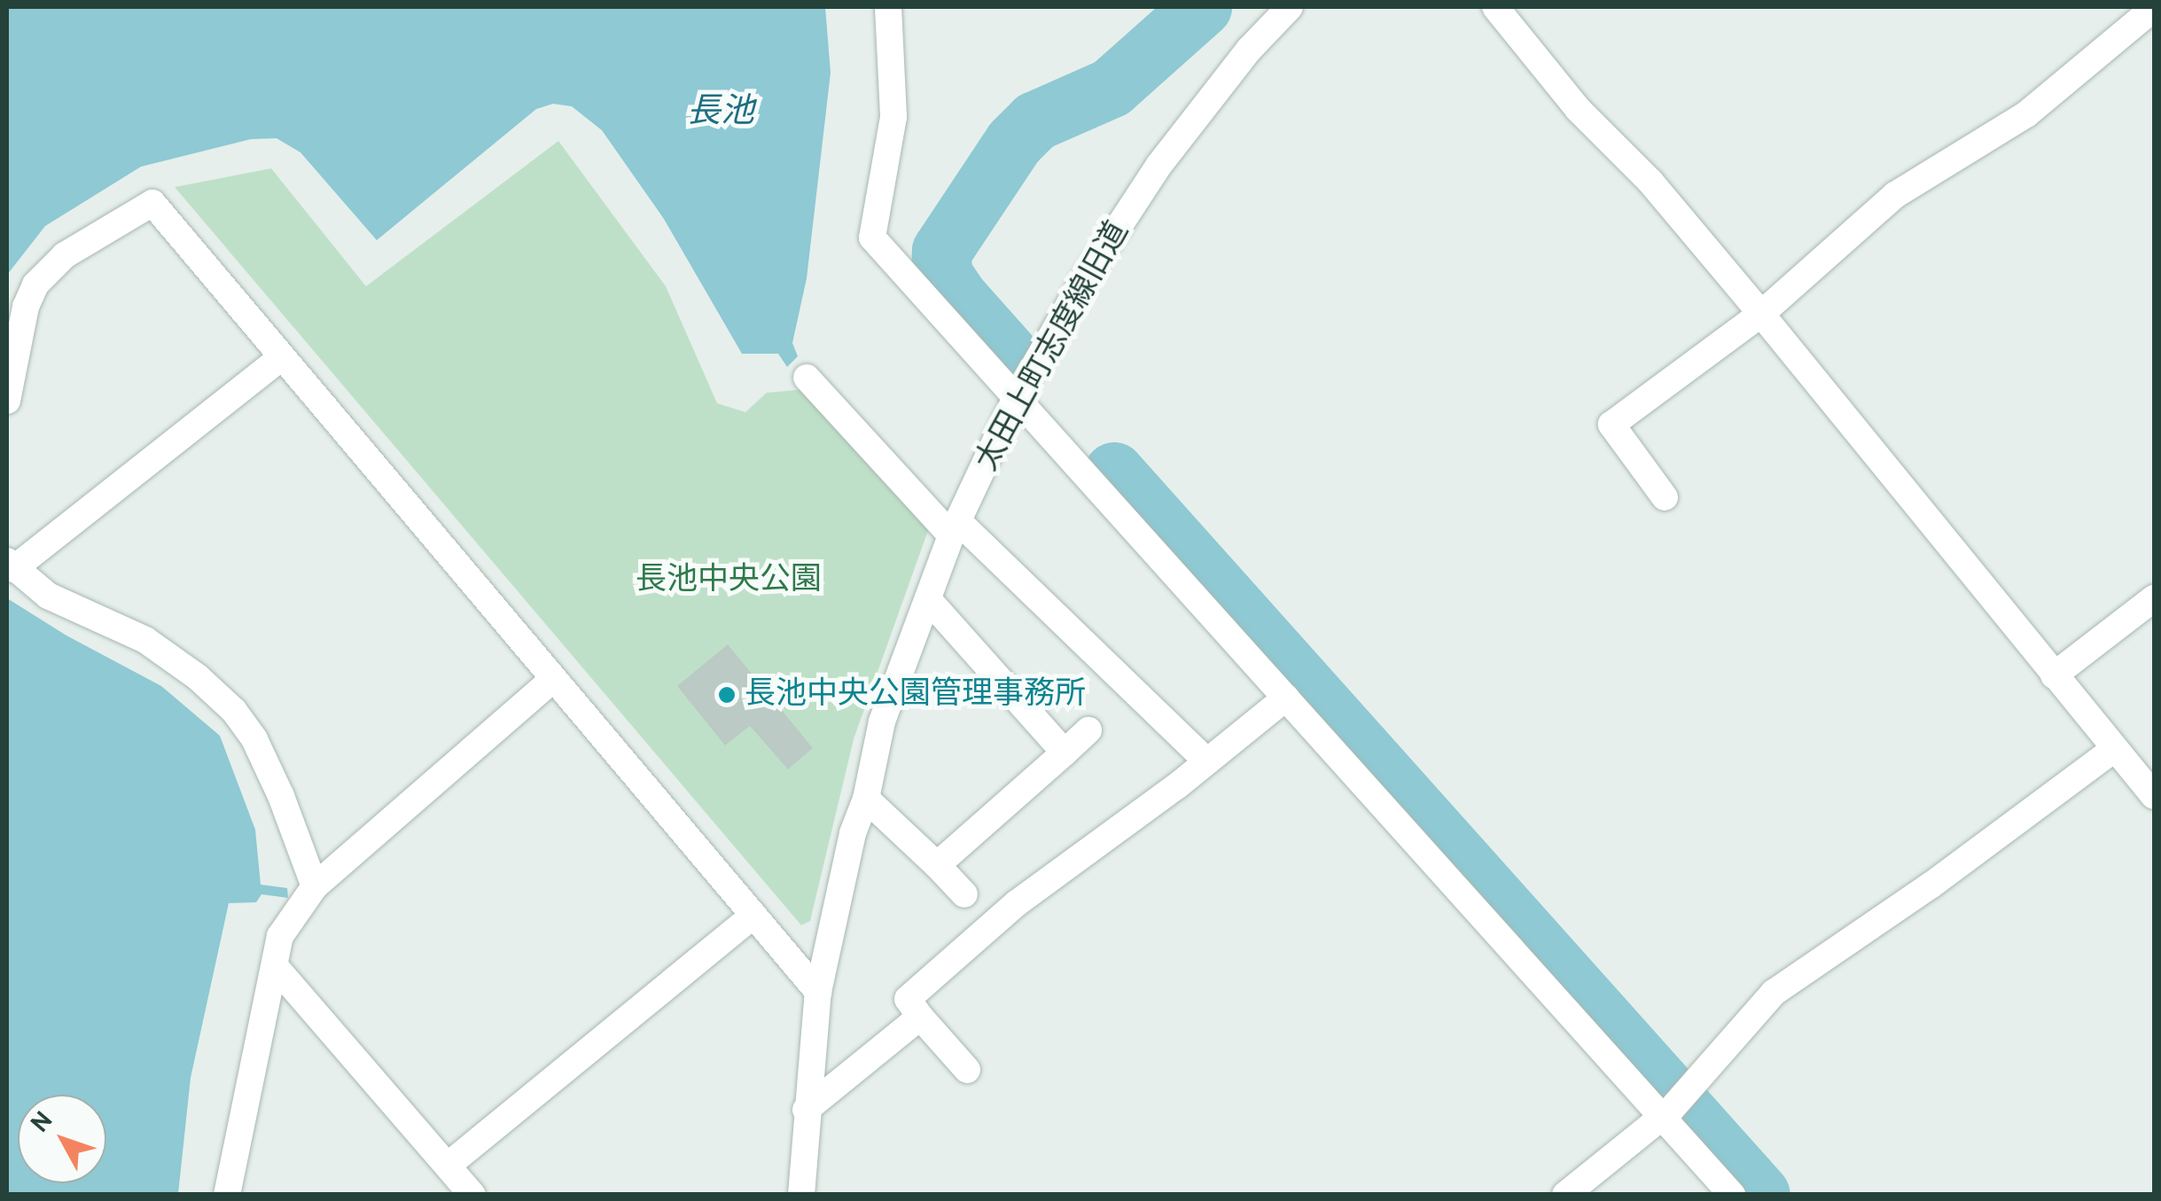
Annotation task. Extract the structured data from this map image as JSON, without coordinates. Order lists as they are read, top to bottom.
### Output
{
  "streets": {
    "street": ["太田上町志度線旧道"]
  },
  "water": ["長池"],
  "parks": ["長池中央公園"],
  "places": ["長池中央公園管理事務所"],
  "north": "top left"
}
